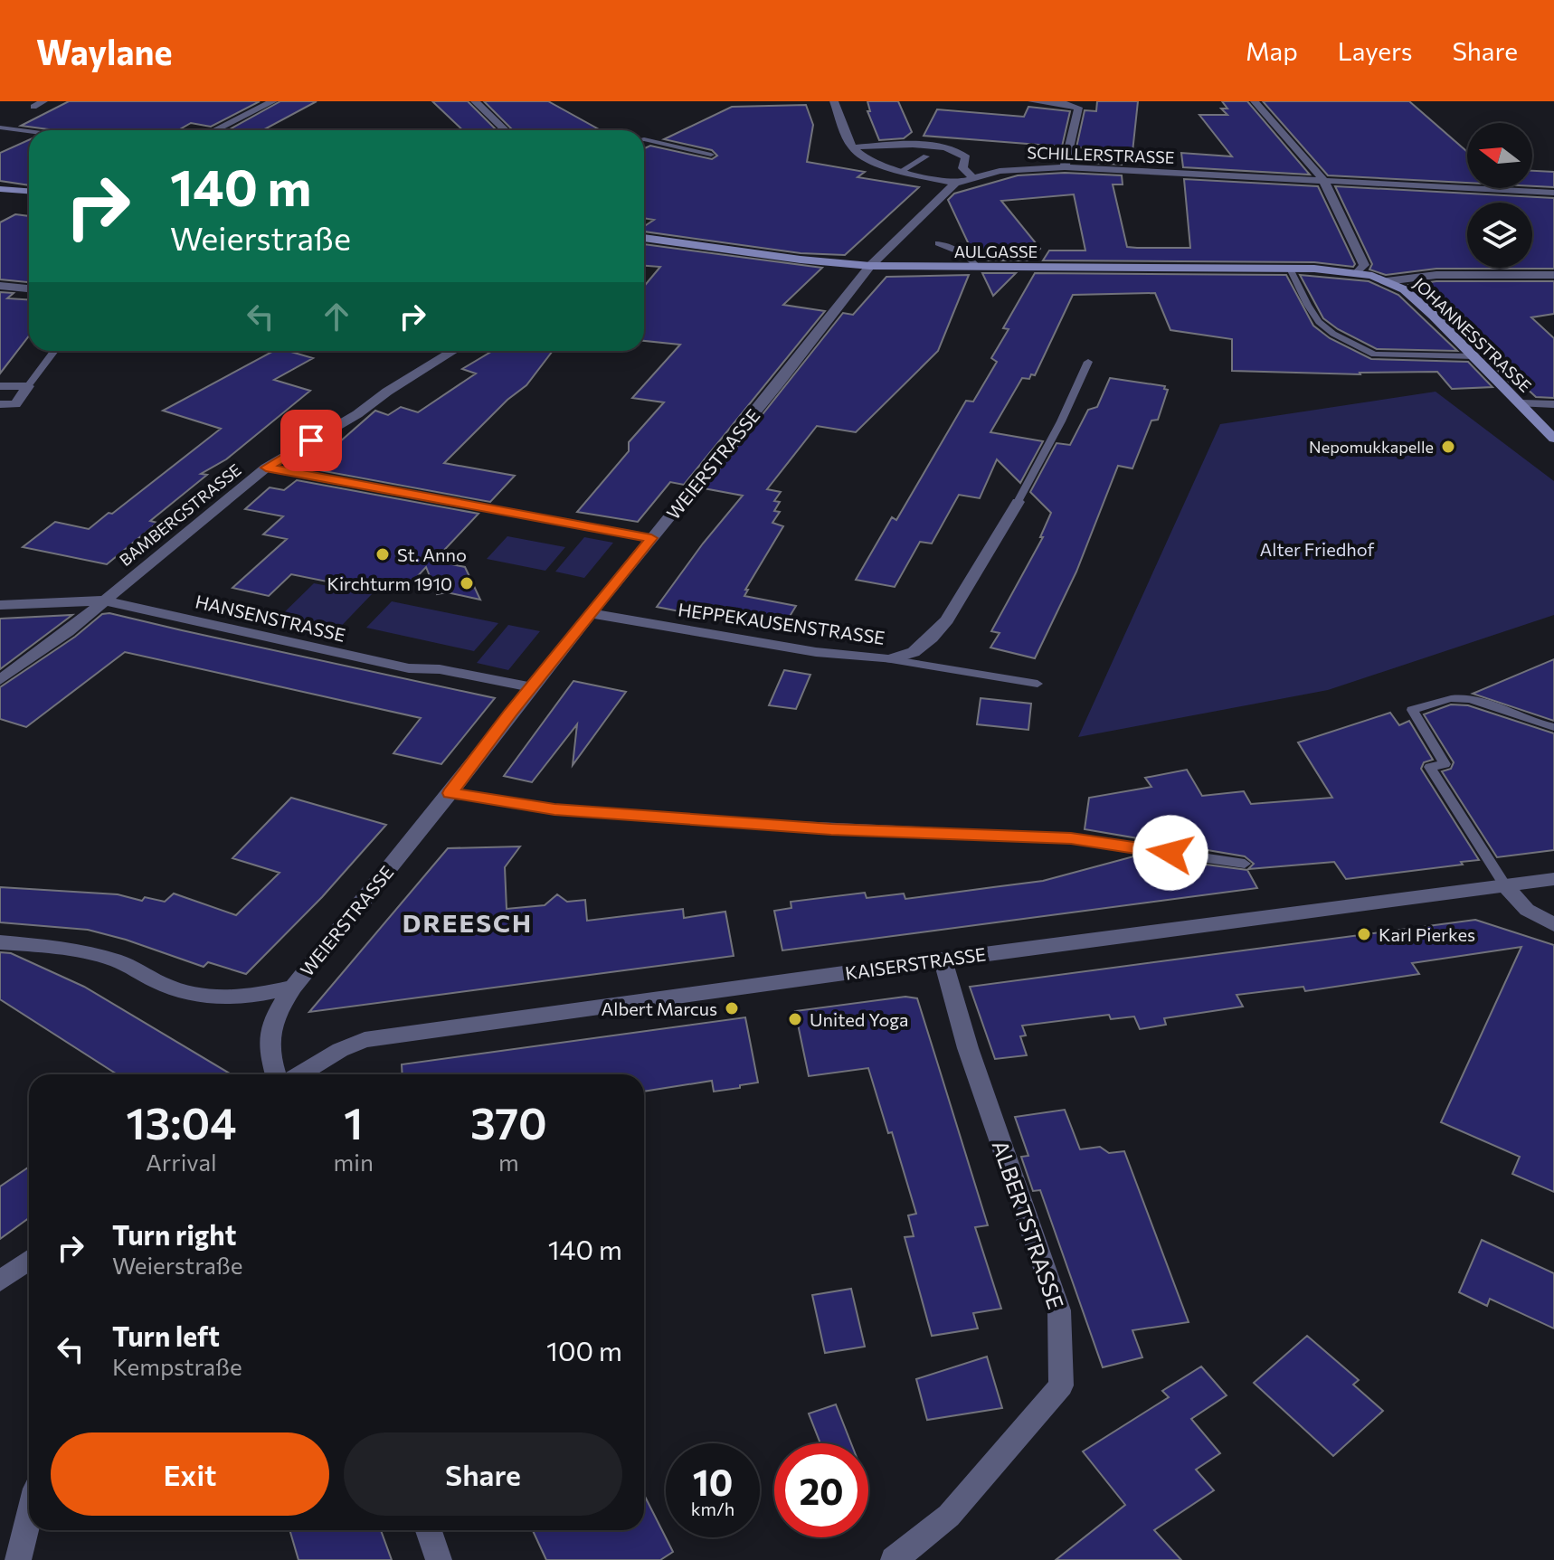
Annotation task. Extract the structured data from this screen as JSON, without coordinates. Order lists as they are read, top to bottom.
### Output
{
  "streets": {
    "main road": ["AULGASSE", "JOHANNESSTRASSE"],
    "street": [
      "SCHILLERSTRASSE",
      "WEIERSTRASSE",
      "BAMBERGSTRASSE",
      "HANSENSTRASSE",
      "HEPPEKAUSENSTRASSE",
      "KAISERSTRASSE",
      "ALBERTSTRASSE"
    ]
  },
  "crossings": [
    ["SCHILLERSTRASSE", "AULGASSE"],
    ["SCHILLERSTRASSE", "WEIERSTRASSE"],
    ["AULGASSE", "JOHANNESSTRASSE"],
    ["AULGASSE", "WEIERSTRASSE"],
    ["WEIERSTRASSE", "HANSENSTRASSE"],
    ["WEIERSTRASSE", "HEPPEKAUSENSTRASSE"],
    ["BAMBERGSTRASSE", "HANSENSTRASSE"],
    ["KAISERSTRASSE", "ALBERTSTRASSE"]
  ],
  "districts": ["DREESCH"],
  "parks": ["Alter Friedhof"],
  "places": [
    "Nepomukkapelle",
    "St. Anno",
    "Kirchturm 1910",
    "Karl Pierkes",
    "Albert Marcus",
    "United Yoga"
  ],
  "north": "left",
  "page": {
    "header": "Waylane",
    "nav": ["Map", "Layers", "Share"],
    "turn": ["140 m", "Weierstraße"],
    "eta": [
      "13:04",
      "Arrival",
      "1",
      "min",
      "370",
      "m"
    ],
    "list": [
      {
        "name": "Turn right",
        "note": "Weierstraße",
        "value": "140 m"
      },
      {
        "name": "Turn left",
        "note": "Kempstraße",
        "value": "100 m"
      }
    ],
    "buttons": ["Exit", "Share"],
    "speed": "10 km/h",
    "limit": "20"
  }
}
